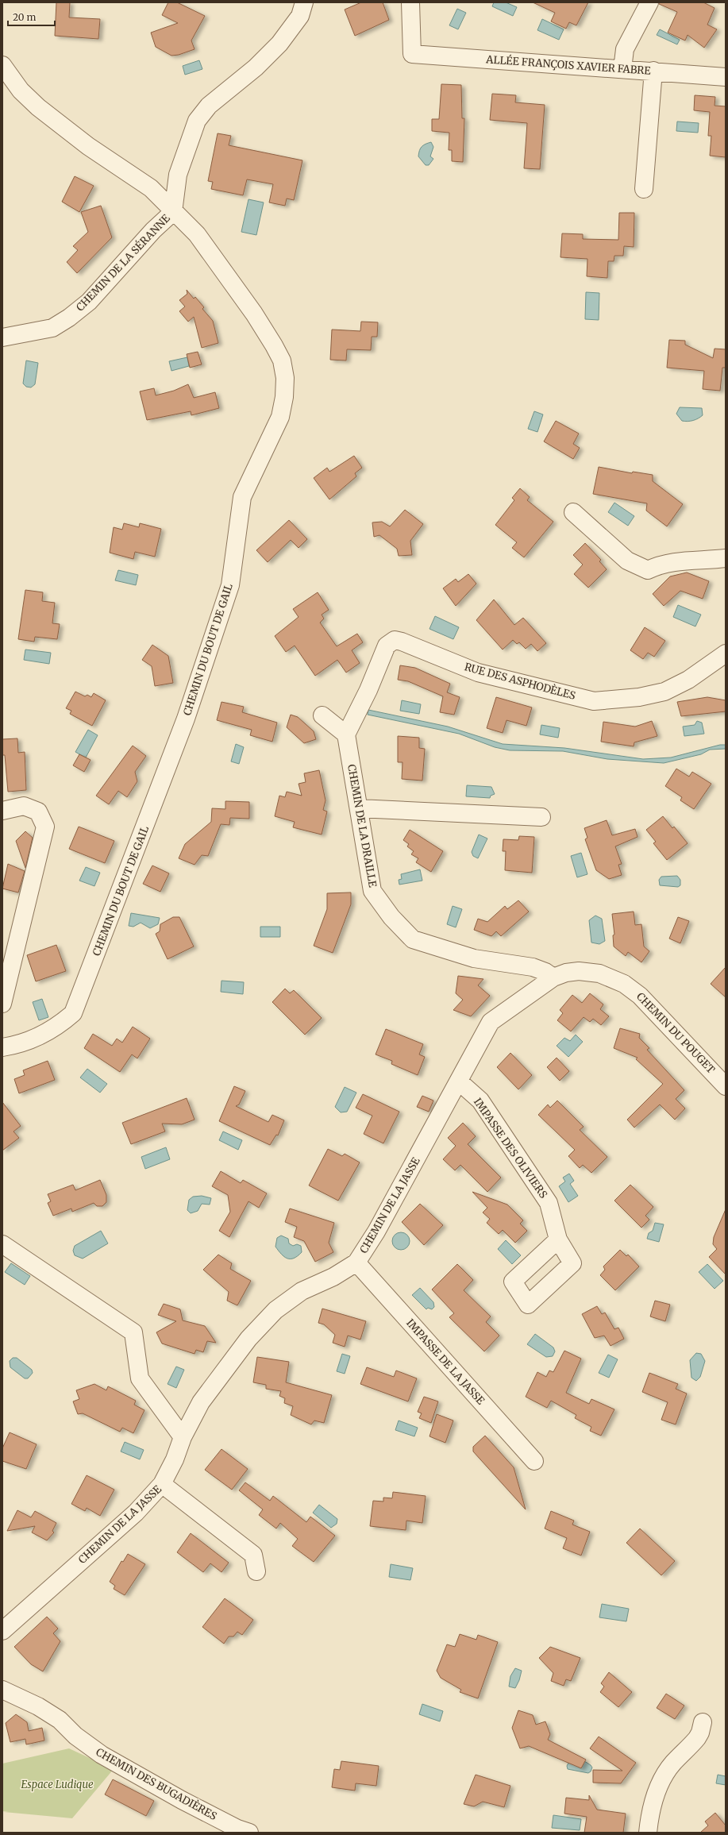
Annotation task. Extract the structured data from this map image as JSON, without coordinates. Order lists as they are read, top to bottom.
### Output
{
  "streets": {
    "street": [
      "ALLÉE FRANÇOIS XAVIER FABRE",
      "CHEMIN DE LA SÉRANNE",
      "CHEMIN DU BOUT DE GAIL",
      "RUE DES ASPHODÈLES",
      "CHEMIN DE LA DRAILLE",
      "CHEMIN DU POUGET",
      "IMPASSE DES OLIVIERS",
      "CHEMIN DE LA JASSE",
      "IMPASSE DE LA JASSE",
      "CHEMIN DES BUGADIÈRES"
    ]
  },
  "crossings": [
    ["CHEMIN DE LA SÉRANNE", "CHEMIN DU BOUT DE GAIL"],
    ["RUE DES ASPHODÈLES", "CHEMIN DE LA DRAILLE"],
    ["CHEMIN DE LA DRAILLE", "CHEMIN DU POUGET"],
    ["CHEMIN DU POUGET", "CHEMIN DE LA JASSE"],
    ["IMPASSE DES OLIVIERS", "CHEMIN DE LA JASSE"],
    ["CHEMIN DE LA JASSE", "IMPASSE DE LA JASSE"]
  ],
  "parks": ["Espace Ludique"],
  "scale_bar": "20 m"
}
